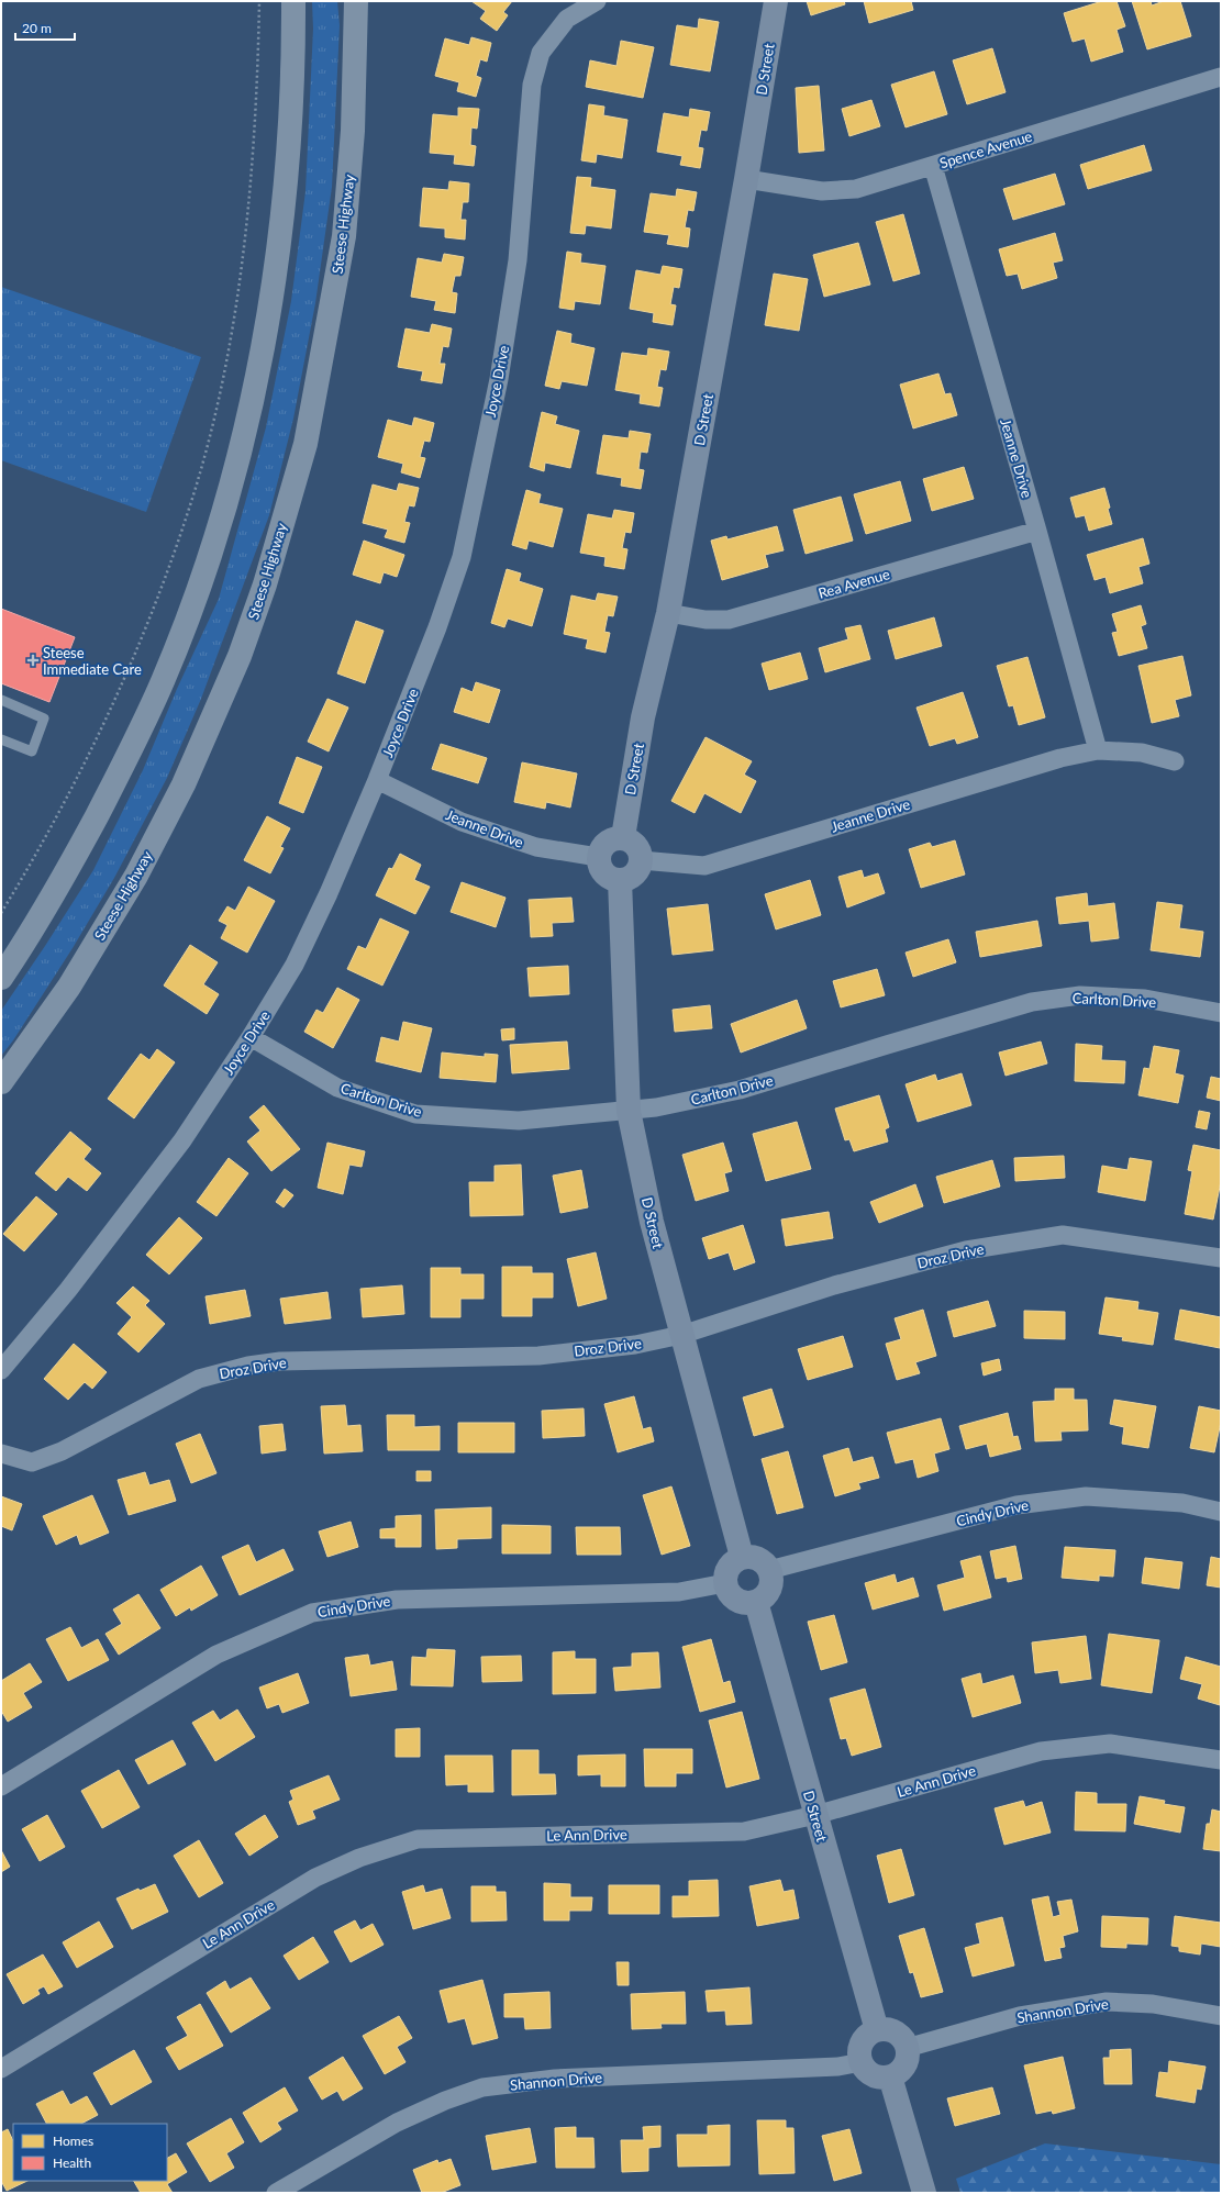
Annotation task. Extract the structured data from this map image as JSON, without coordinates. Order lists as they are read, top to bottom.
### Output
{
  "streets": {
    "highway": ["Steese Highway"],
    "street": [
      "D Street",
      "Spence Avenue",
      "Joyce Drive",
      "Jeanne Drive",
      "Rea Avenue",
      "Carlton Drive",
      "Droz Drive",
      "Cindy Drive",
      "Le Ann Drive",
      "Shannon Drive"
    ]
  },
  "crossings": [
    ["D Street", "Spence Avenue"],
    ["D Street", "Jeanne Drive"],
    ["D Street", "Rea Avenue"],
    ["D Street", "Carlton Drive"],
    ["D Street", "Droz Drive"],
    ["D Street", "Cindy Drive"],
    ["D Street", "Le Ann Drive"],
    ["D Street", "Shannon Drive"],
    ["Spence Avenue", "Jeanne Drive"],
    ["Joyce Drive", "Jeanne Drive"],
    ["Joyce Drive", "Carlton Drive"],
    ["Jeanne Drive", "Rea Avenue"]
  ],
  "places": {
    "health": ["Steese Immediate Care"]
  },
  "legend": ["Homes", "Health"],
  "scale_bar": "20 m"
}
